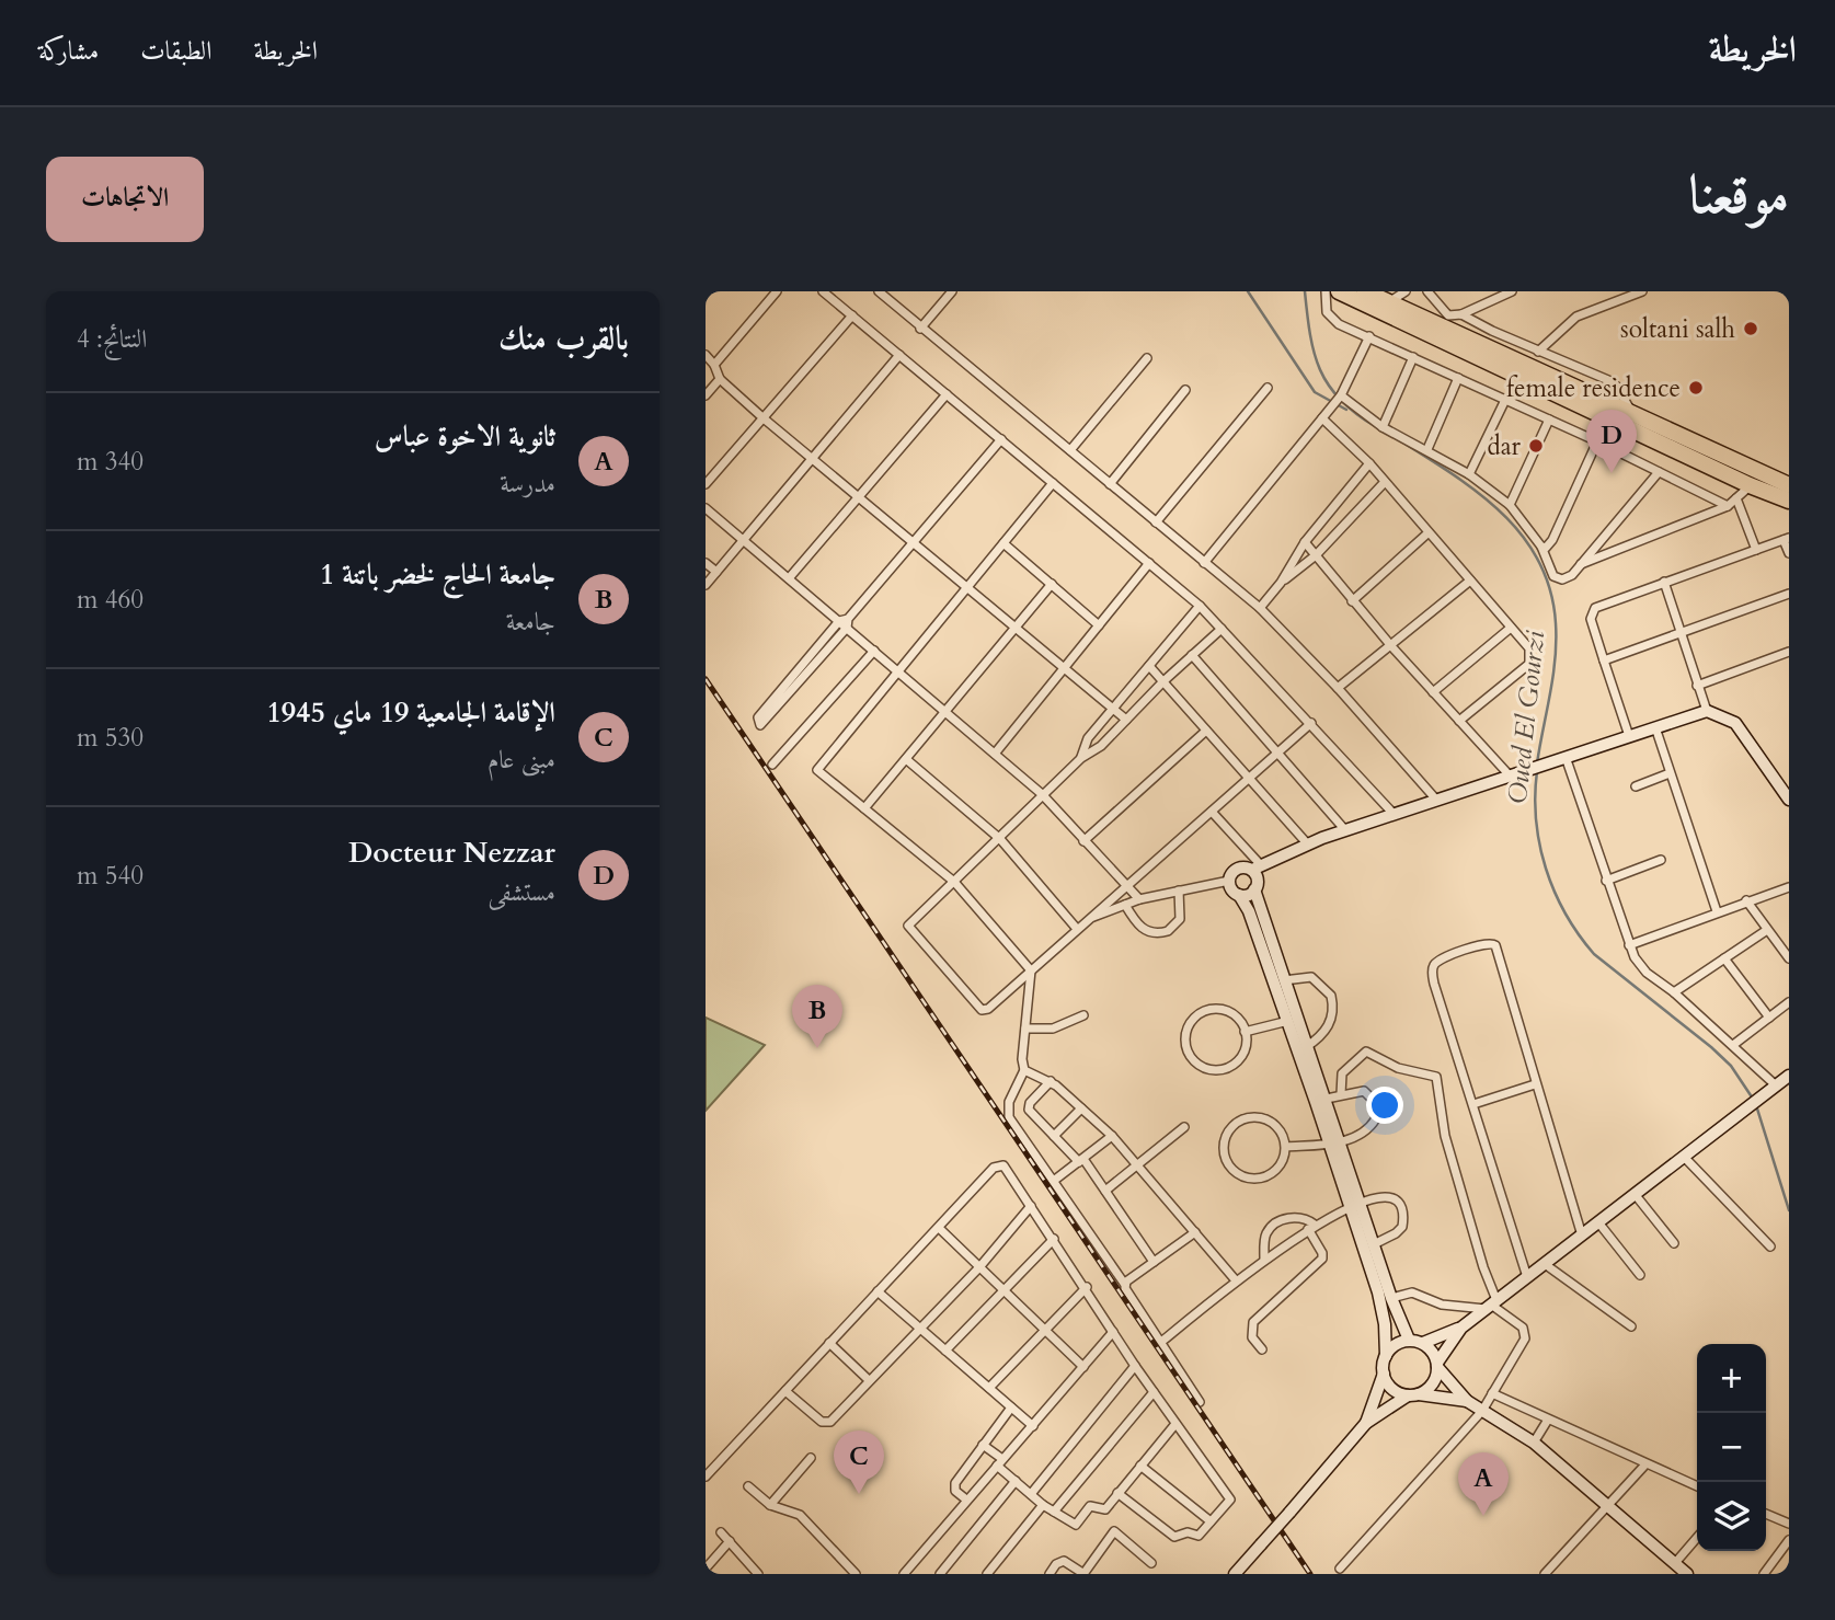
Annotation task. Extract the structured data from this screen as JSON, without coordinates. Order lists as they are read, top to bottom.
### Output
{
  "water": ["Oued El Gourzi"],
  "places": ["soltani salh", "female residence", "dar"],
  "page": {
    "header": "الخريطة",
    "nav": ["الخريطة", "الطبقات", "مشاركة"],
    "title": "موقعنا",
    "buttons": "الاتجاهات",
    "heading": ["بالقرب منك", "النتائج: 4"],
    "list": [
      {
        "mark": "A",
        "name": "ثانوية الاخوة عباس",
        "note": "مدرسة",
        "value": "340 m"
      },
      {
        "mark": "B",
        "name": "جامعة الحاج لخضر باتنة 1",
        "note": "جامعة",
        "value": "460 m"
      },
      {
        "mark": "C",
        "name": "الإقامة الجامعية 19 ماي 1945",
        "note": "مبنى عام",
        "value": "530 m"
      },
      {
        "mark": "D",
        "name": "Docteur Nezzar",
        "note": "مستشفى",
        "value": "540 m"
      }
    ],
    "pins": [
      "D",
      "B",
      "C",
      "A"
    ],
    "map_buttons": ["+", "−"]
  }
}
